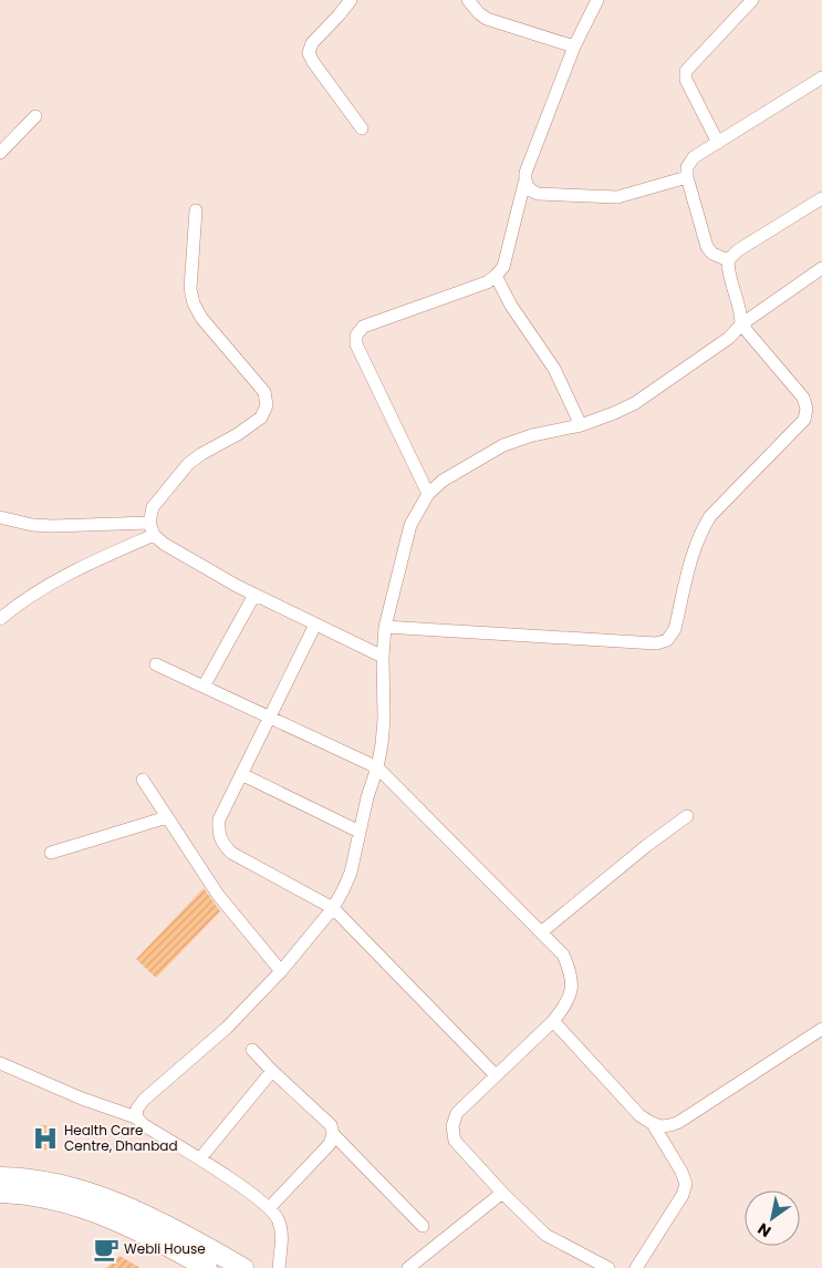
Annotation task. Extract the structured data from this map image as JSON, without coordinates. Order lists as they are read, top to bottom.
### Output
{
  "places": {
    "hospital": ["Health Care Centre, Dhanbad"],
    "cafe": ["Webli House"]
  },
  "north": "bottom left"
}
